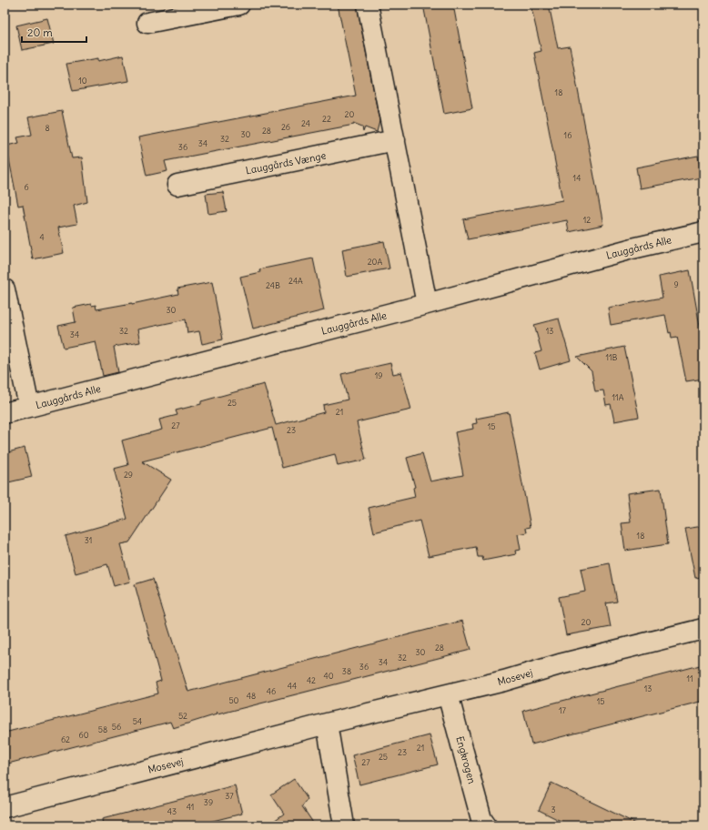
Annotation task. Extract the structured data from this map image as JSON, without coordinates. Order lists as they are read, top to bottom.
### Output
{
  "streets": {
    "street": [
      "Lauggårds Vænge",
      "Lauggårds Alle",
      "Mosevej",
      "Engkrogen"
    ]
  },
  "crossings": [
    ["Mosevej", "Engkrogen"]
  ],
  "house_numbers": [
    "10",
    "18",
    "20",
    "22",
    "24",
    "26",
    "8",
    "28",
    "30",
    "16",
    "32",
    "34",
    "36",
    "14",
    "6",
    "12",
    "4",
    "20A",
    "24A",
    "9",
    "24B",
    "30",
    "32",
    "13",
    "34",
    "11B",
    "19",
    "11A",
    "25",
    "21",
    "27",
    "15",
    "23",
    "29",
    "18",
    "31",
    "20",
    "28",
    "30",
    "32",
    "34",
    "36",
    "38",
    "40",
    "11",
    "42",
    "44",
    "13",
    "46",
    "48",
    "50",
    "15",
    "17",
    "52",
    "54",
    "56",
    "58",
    "60",
    "62",
    "21",
    "23",
    "25",
    "27",
    "37",
    "39",
    "41",
    "3",
    "43"
  ],
  "scale_bar": "20 m"
}
